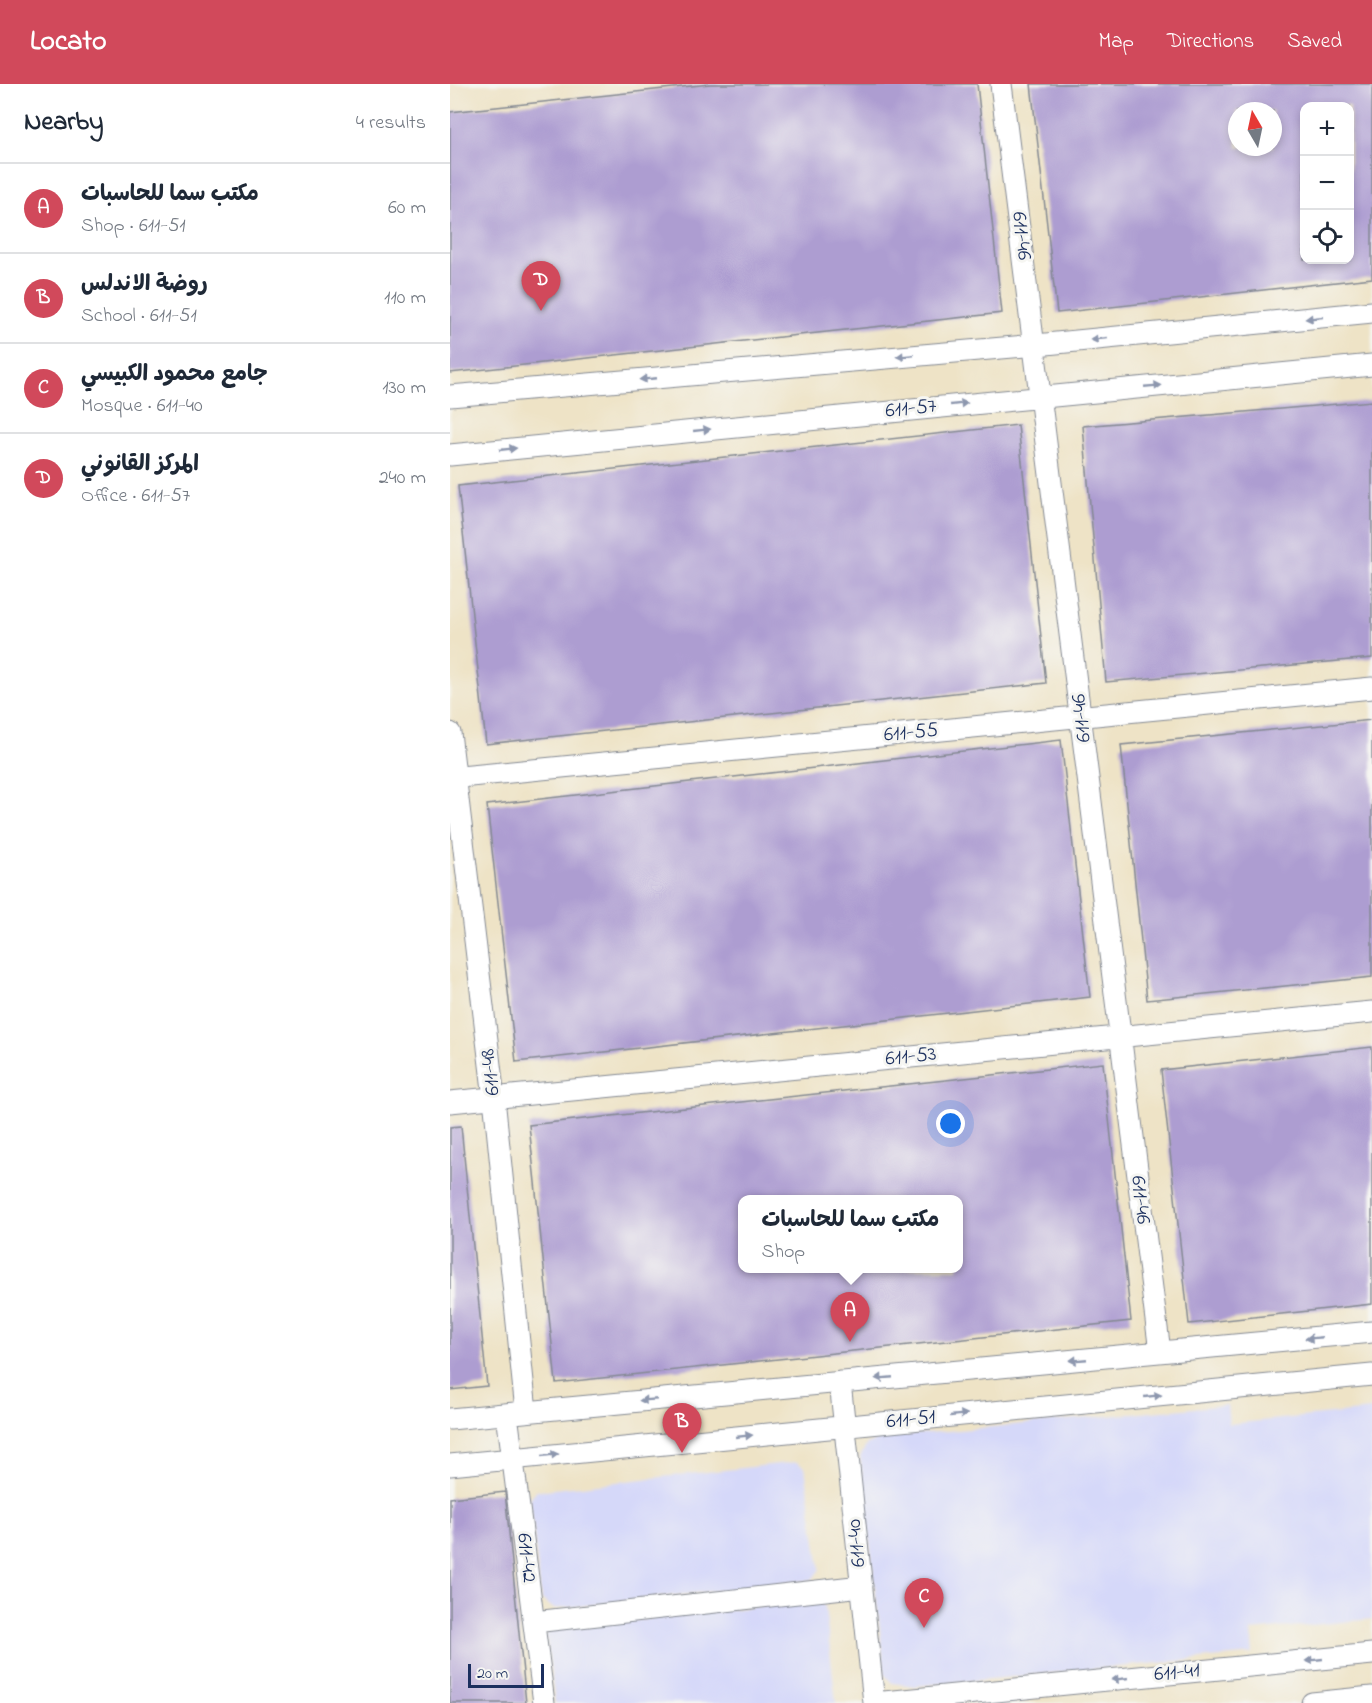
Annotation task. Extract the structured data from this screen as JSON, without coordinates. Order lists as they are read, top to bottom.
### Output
{
  "streets": {
    "street": [
      "611-46",
      "611-57",
      "611-55",
      "611-53",
      "611-48",
      "611-51",
      "611-40",
      "611-42",
      "611-41"
    ]
  },
  "crossings": [
    ["611-46", "611-57"],
    ["611-46", "611-55"],
    ["611-46", "611-53"],
    ["611-46", "611-51"],
    ["611-55", "611-48"],
    ["611-53", "611-48"],
    ["611-48", "611-51"],
    ["611-48", "611-42"],
    ["611-51", "611-40"],
    ["611-51", "611-42"],
    ["611-40", "611-41"]
  ],
  "one_way": ["611-41"],
  "scale_bar": "20 m",
  "north": "top",
  "page": {
    "header": "Locato",
    "nav": ["Map", "Directions", "Saved"],
    "heading": ["Nearby", "4 results"],
    "map_buttons": ["+", "−"],
    "list": [
      {
        "mark": "A",
        "name": "مكتب سما للحاسبات",
        "note": "Shop · 611-51",
        "value": "60 m"
      },
      {
        "mark": "B",
        "name": "روضة الاندلس",
        "note": "School · 611-51",
        "value": "110 m"
      },
      {
        "mark": "C",
        "name": "جامع محمود الكبيسي",
        "note": "Mosque · 611-40",
        "value": "130 m"
      },
      {
        "mark": "D",
        "name": "المركز القانوني",
        "note": "Office · 611-57",
        "value": "240 m"
      }
    ],
    "pins": [
      "D",
      "A",
      "B",
      "C"
    ],
    "popup": ["مكتب سما للحاسبات", "Shop"],
    "scale": "20 m"
  }
}
